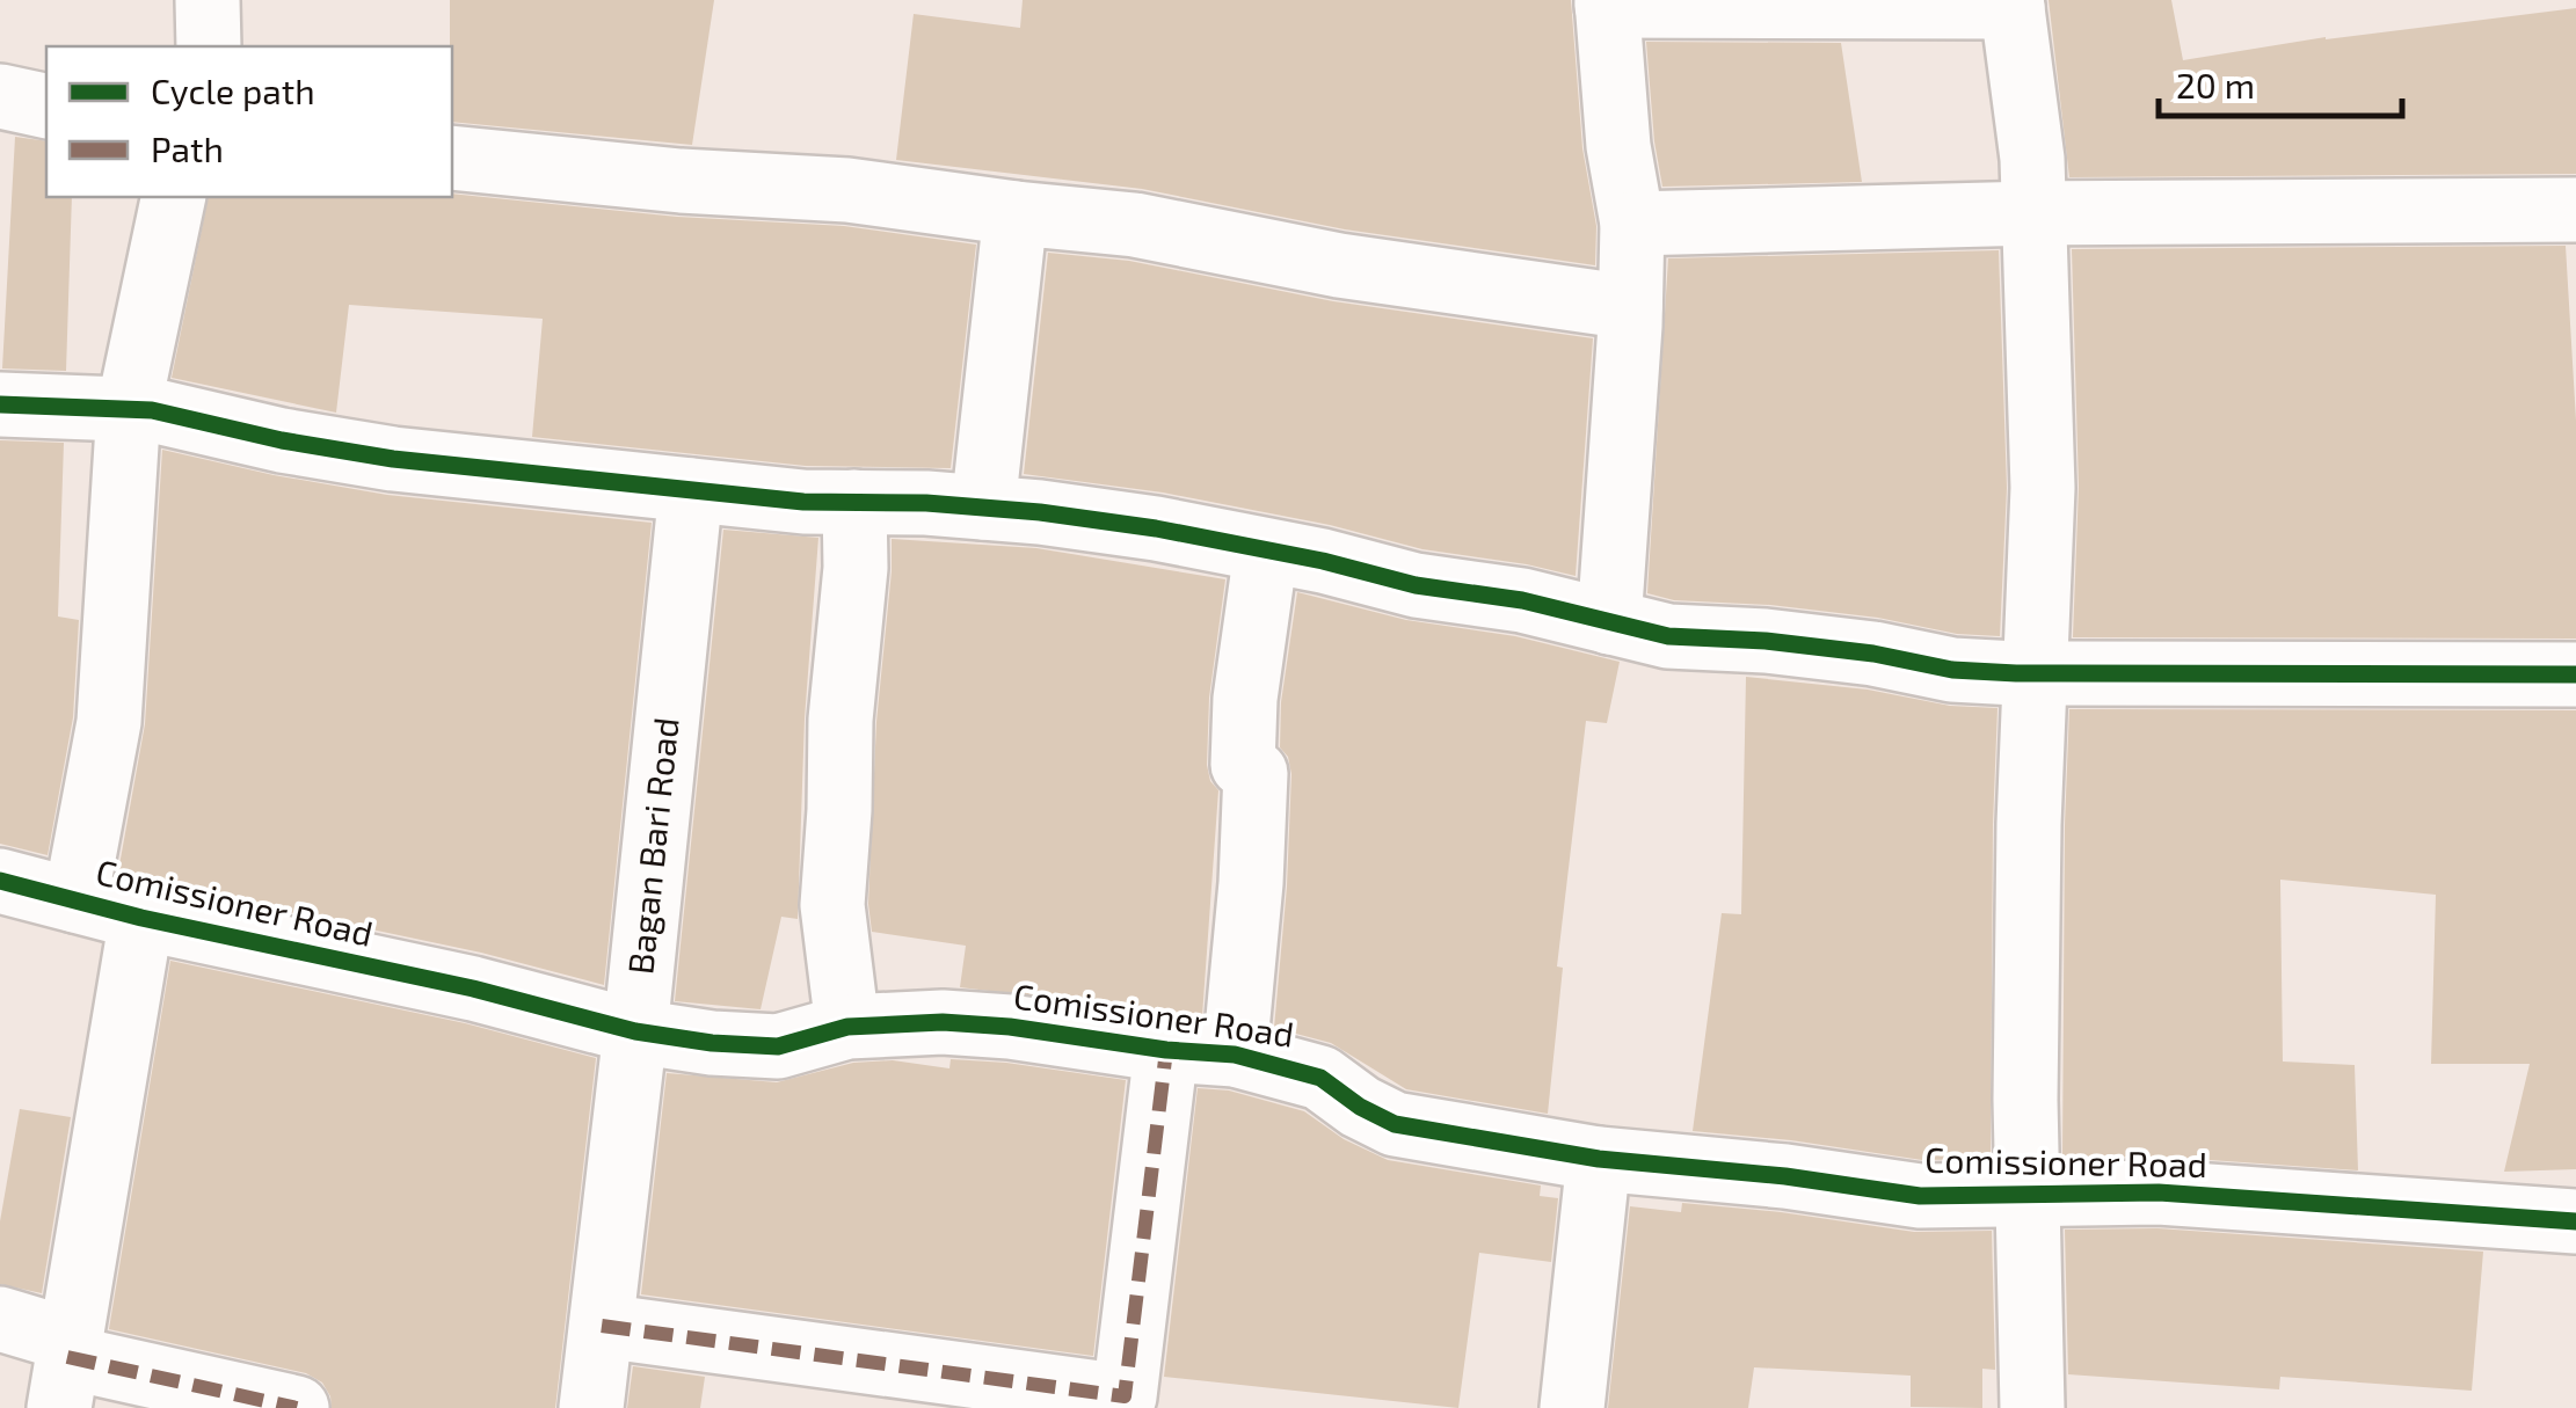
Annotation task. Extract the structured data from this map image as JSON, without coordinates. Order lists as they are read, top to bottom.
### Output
{
  "streets": {
    "street": ["Bagan Bari Road", "Comissioner Road"]
  },
  "crossings": [
    ["Bagan Bari Road", "Comissioner Road"]
  ],
  "legend": ["Cycle path", "Path"],
  "scale_bar": "20 m"
}
